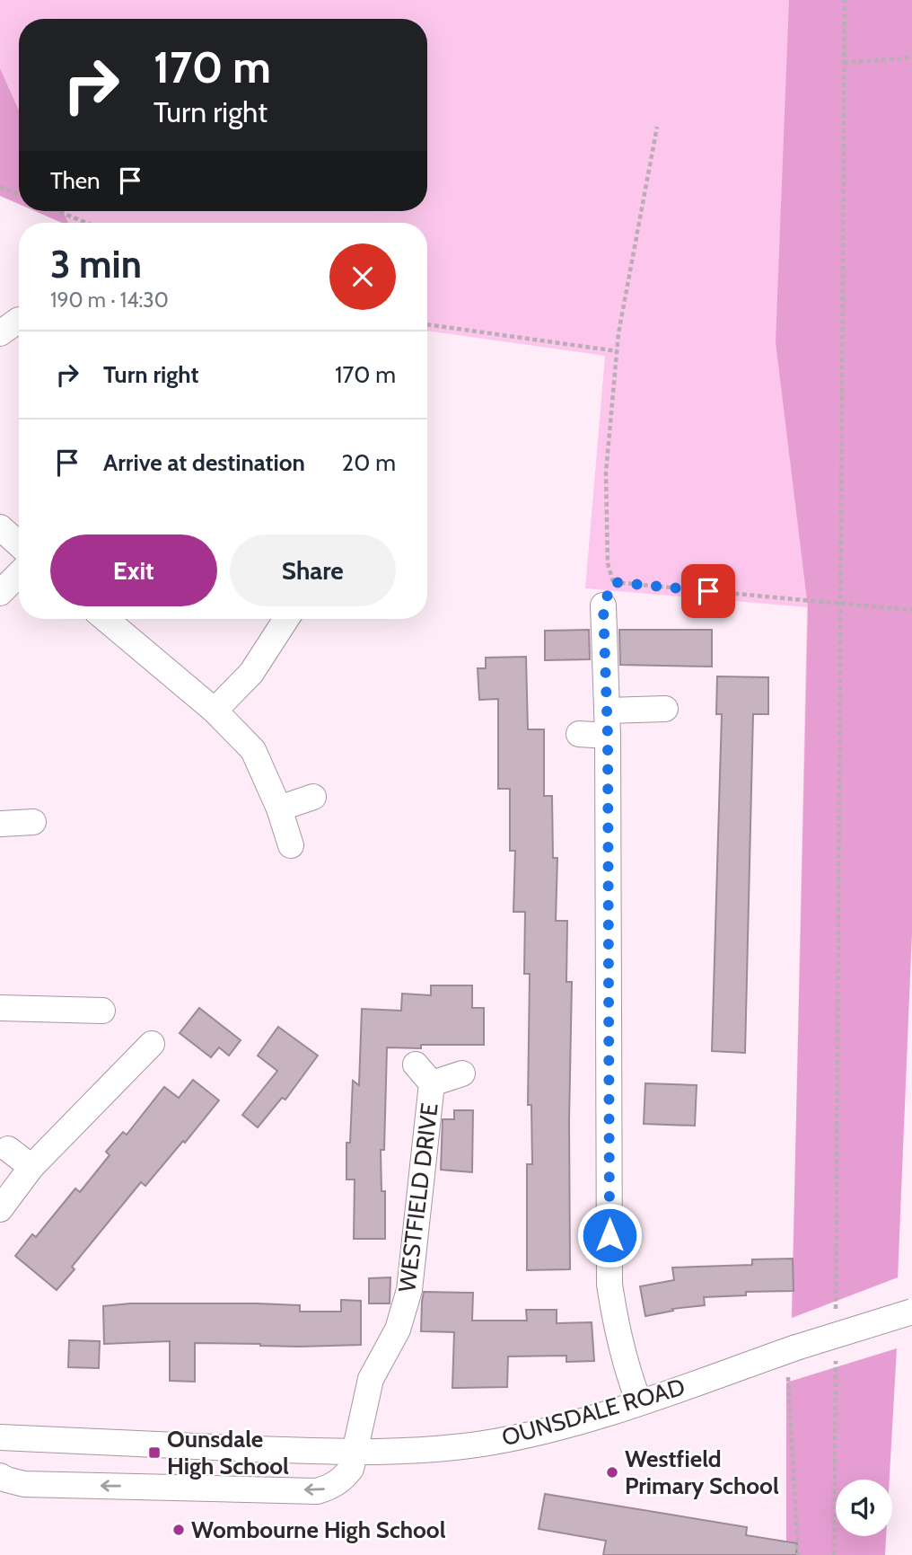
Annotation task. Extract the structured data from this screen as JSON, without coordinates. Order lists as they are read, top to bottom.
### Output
{
  "streets": {
    "street": ["WESTFIELD DRIVE", "OUNSDALE ROAD"]
  },
  "crossings": [
    ["WESTFIELD DRIVE", "OUNSDALE ROAD"]
  ],
  "one_way": ["WESTFIELD DRIVE"],
  "places": {
    "transit": ["Ounsdale High School"],
    "other": ["Westfield Primary School", "Wombourne High School"]
  },
  "page": {
    "turn": ["170 m", "Turn right"],
    "then": "Then",
    "heading": ["3 min", "190 m · 14:30"],
    "list": [
      {
        "name": "Turn right",
        "value": "170 m"
      },
      {
        "name": "Arrive at destination",
        "value": "20 m"
      }
    ],
    "buttons": ["Exit", "Share"]
  }
}
